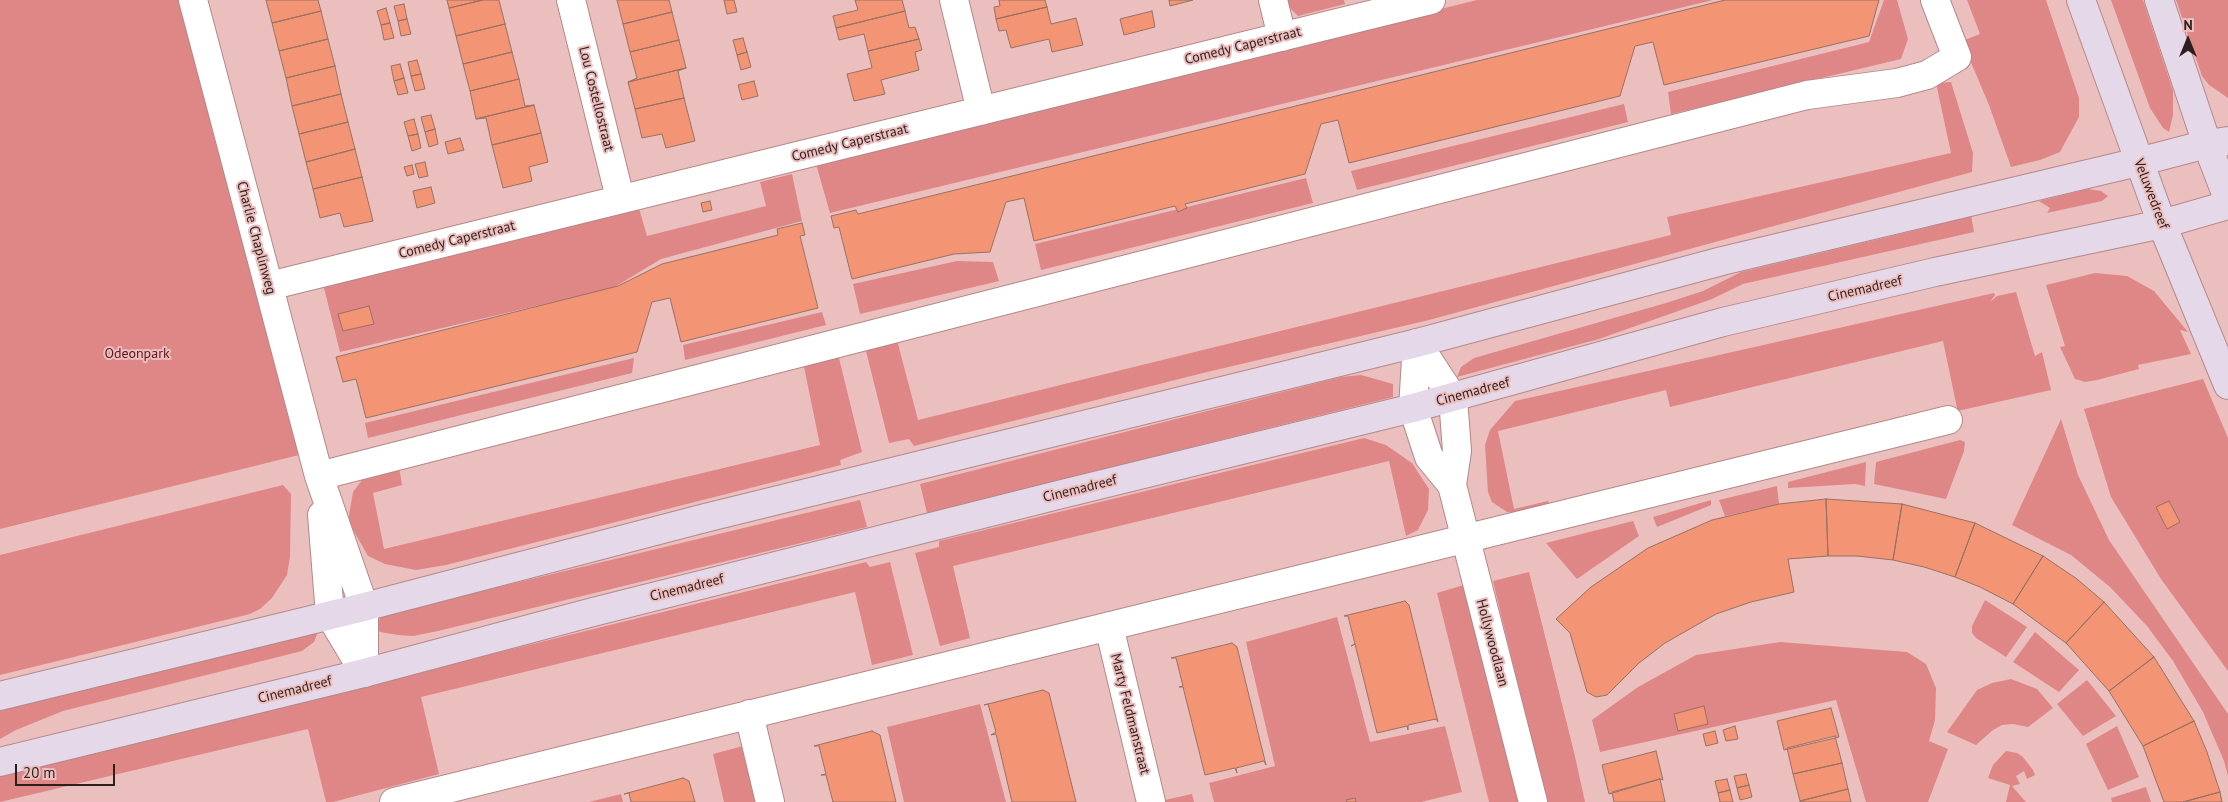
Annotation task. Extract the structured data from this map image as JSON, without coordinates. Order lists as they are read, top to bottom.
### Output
{
  "streets": {
    "main road": ["Veluwedreef", "Cinemadreef"],
    "street": [
      "Comedy Caperstraat",
      "Lou Costellostraat",
      "Charlie Chaplinweg",
      "Hollywoodlaan",
      "Marty Feldmanstraat"
    ]
  },
  "crossings": [
    ["Comedy Caperstraat", "Lou Costellostraat"],
    ["Comedy Caperstraat", "Charlie Chaplinweg"],
    ["Veluwedreef", "Cinemadreef"],
    ["Charlie Chaplinweg", "Cinemadreef"],
    ["Cinemadreef", "Hollywoodlaan"]
  ],
  "parks": ["Odeonpark"],
  "scale_bar": "20 m",
  "north": "top"
}
